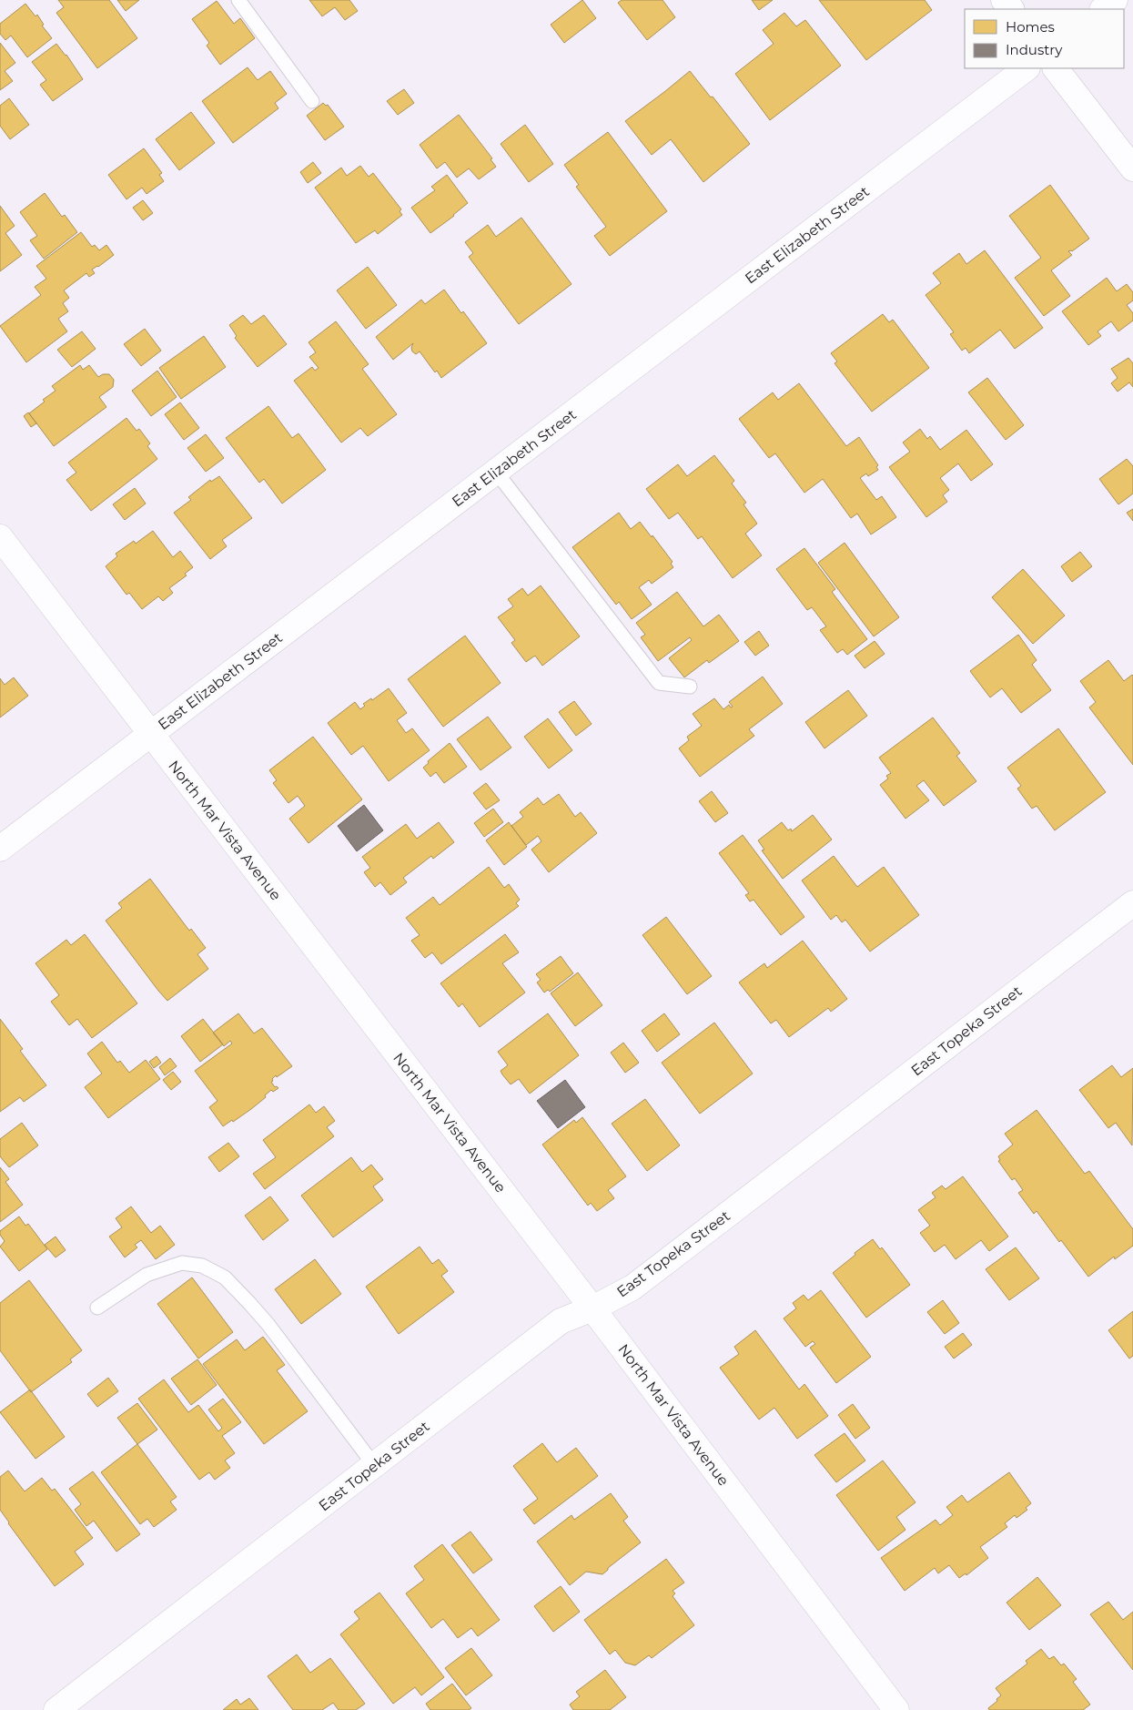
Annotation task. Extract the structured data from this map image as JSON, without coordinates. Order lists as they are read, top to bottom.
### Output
{
  "streets": {
    "street": ["East Elizabeth Street", "North Mar Vista Avenue", "East Topeka Street"]
  },
  "crossings": [
    ["East Elizabeth Street", "North Mar Vista Avenue"],
    ["North Mar Vista Avenue", "East Topeka Street"]
  ],
  "legend": ["Homes", "Industry"]
}
